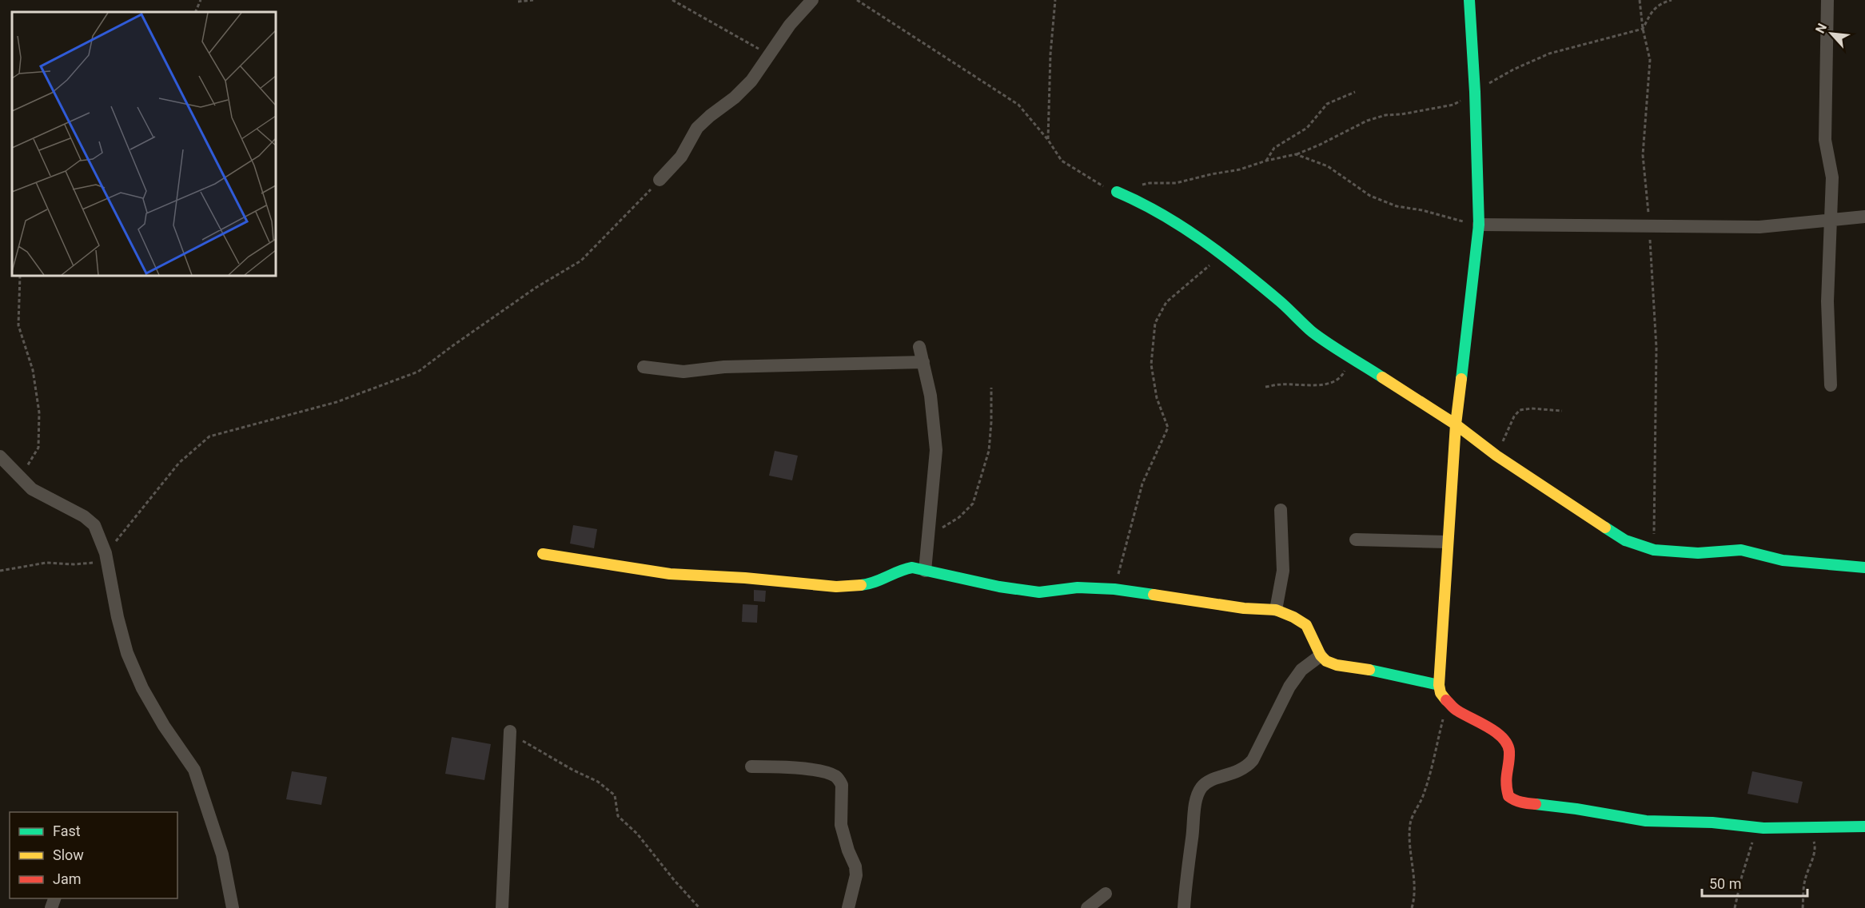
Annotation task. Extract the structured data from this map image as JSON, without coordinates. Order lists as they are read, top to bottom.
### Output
{
  "legend": ["Fast", "Slow", "Jam"],
  "scale_bar": "50 m",
  "north": "top left"
}
